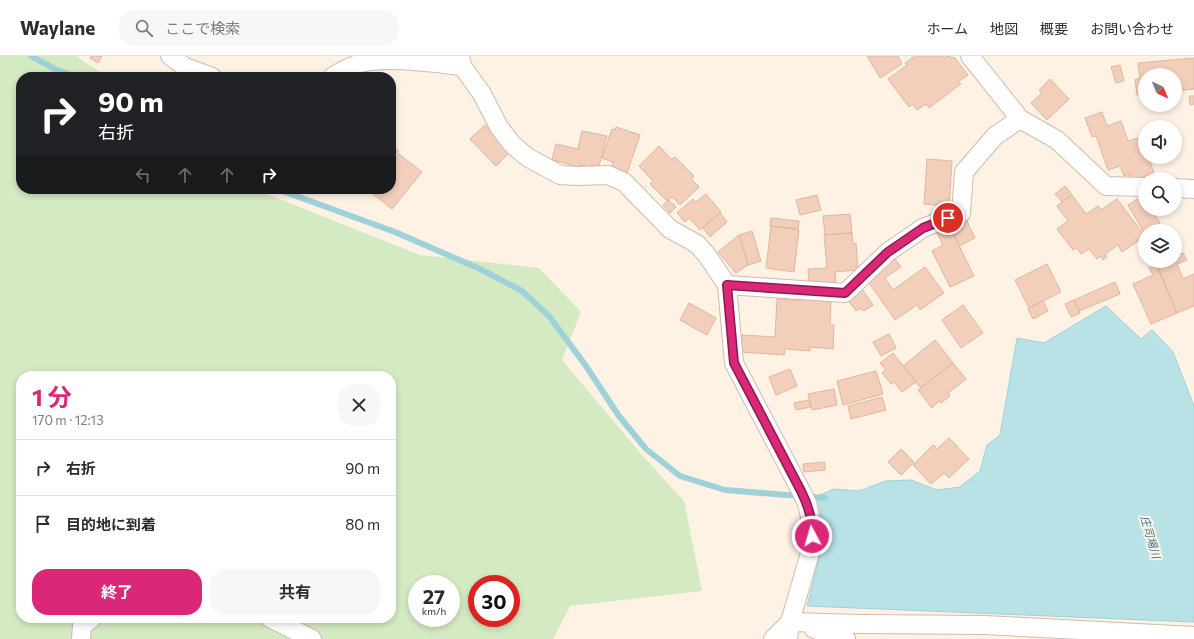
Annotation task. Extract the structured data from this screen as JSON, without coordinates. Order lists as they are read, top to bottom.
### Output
{
  "water": ["庄司場川"],
  "north": "bottom right",
  "page": {
    "header": "Waylane",
    "search": "ここで検索",
    "nav": [
      "ホーム",
      "地図",
      "概要",
      "お問い合わせ"
    ],
    "turn": ["90 m", "右折"],
    "heading": ["1 分", "170 m · 12:13"],
    "list": [
      {
        "name": "右折",
        "value": "90 m"
      },
      {
        "name": "目的地に到着",
        "value": "80 m"
      }
    ],
    "buttons": ["終了", "共有"],
    "speed": "27 km/h",
    "limit": "30"
  }
}
